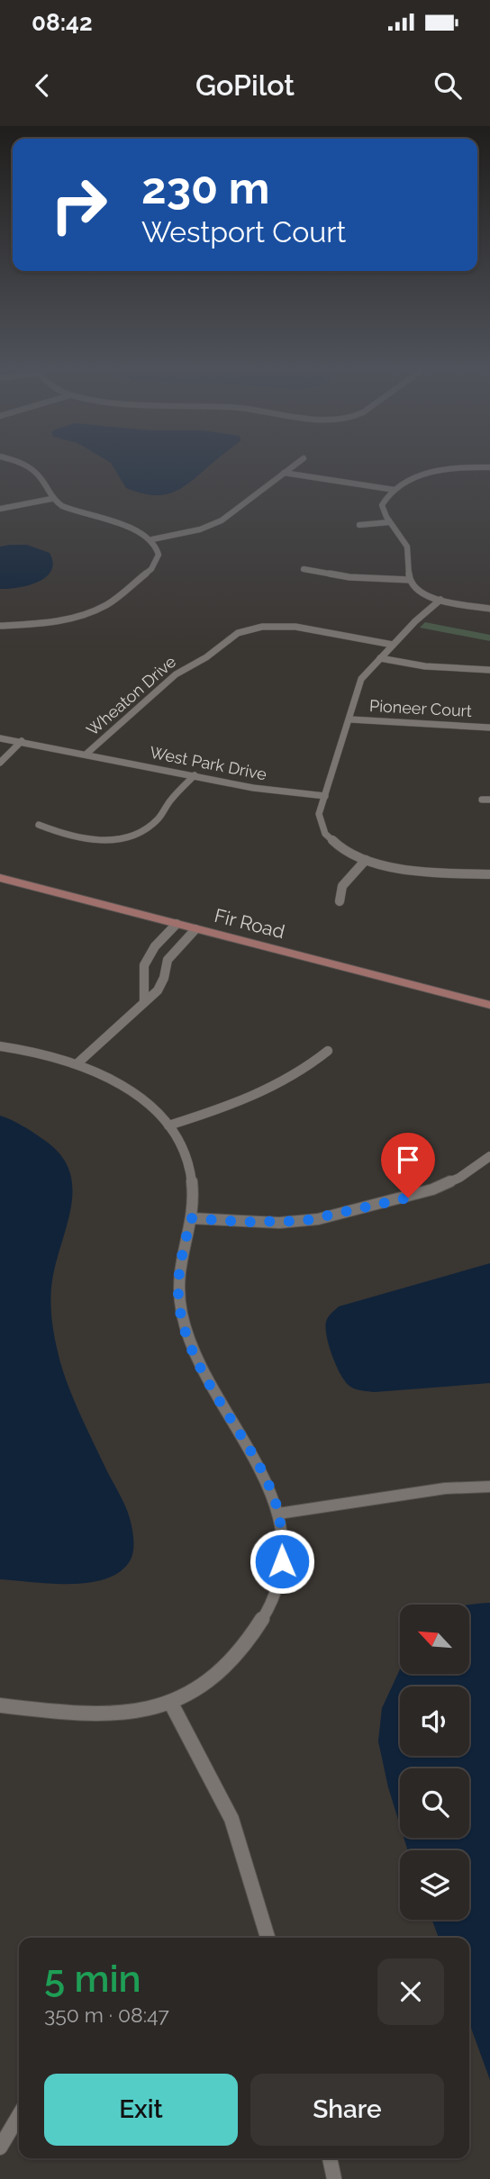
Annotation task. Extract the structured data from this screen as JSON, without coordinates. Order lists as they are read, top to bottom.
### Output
{
  "streets": {
    "street": [
      "Wheaton Drive",
      "Pioneer Court",
      "West Park Drive",
      "Fir Road"
    ]
  },
  "crossings": [
    ["Wheaton Drive", "West Park Drive"]
  ],
  "north": "top left",
  "page": {
    "status": "08:42",
    "header": "GoPilot",
    "turn": ["230 m", "Westport Court"],
    "heading": ["5 min", "350 m · 08:47"],
    "buttons": ["Exit", "Share"]
  }
}
